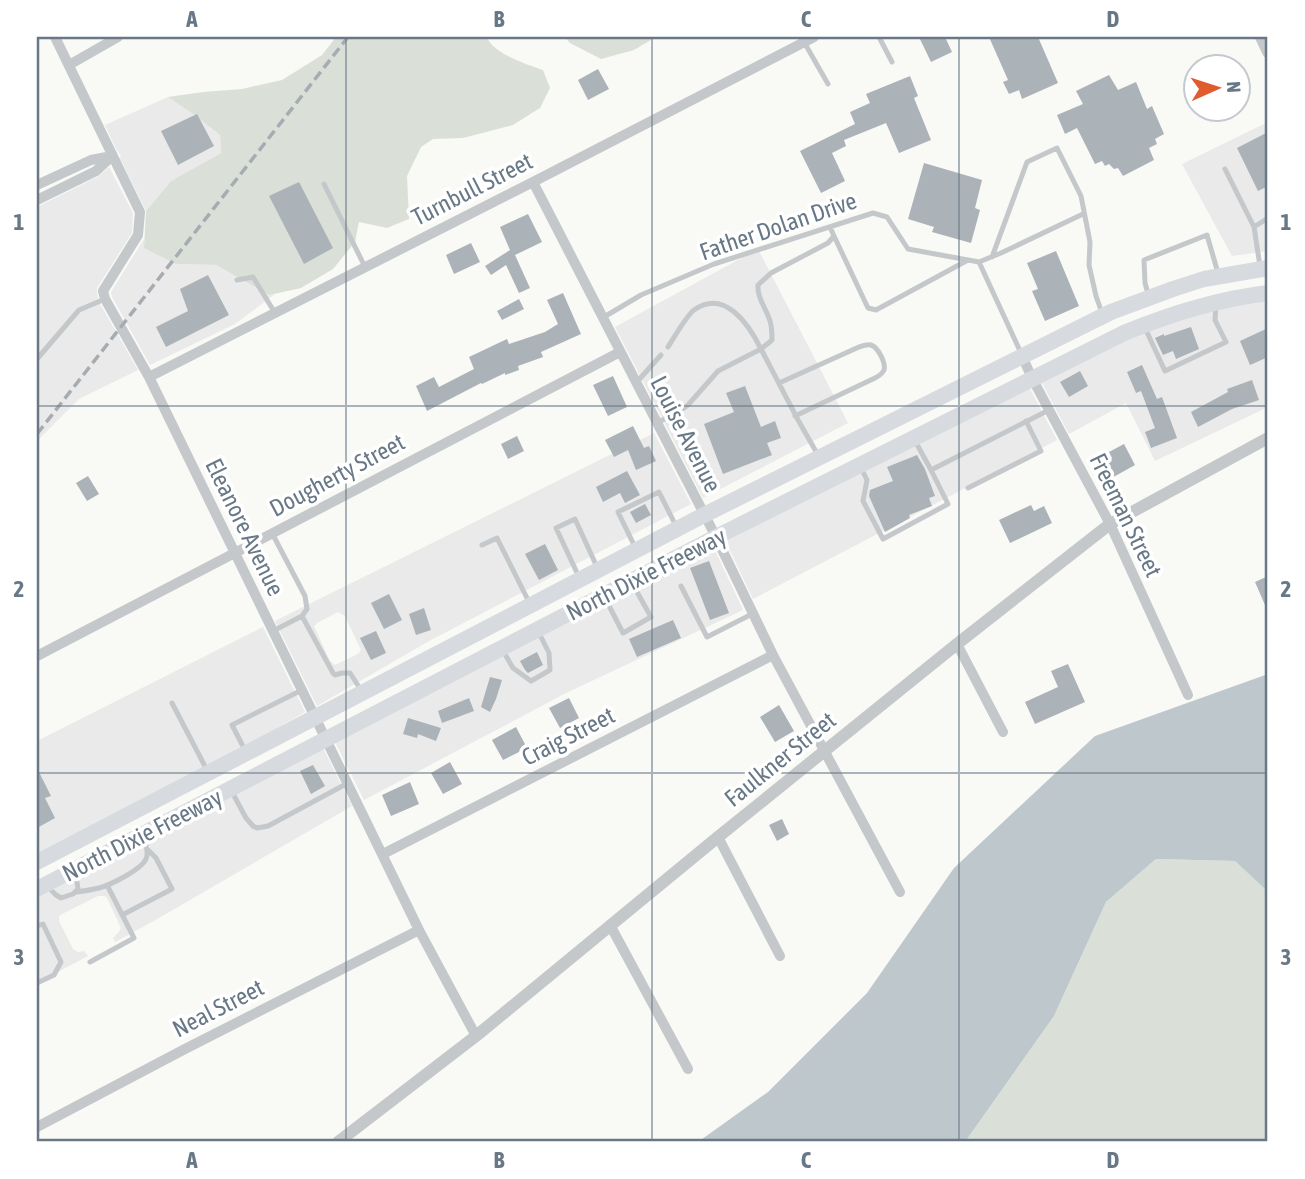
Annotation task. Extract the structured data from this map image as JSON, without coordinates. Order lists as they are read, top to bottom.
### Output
{
  "streets": {
    "main road": ["North Dixie Freeway"],
    "street": [
      "Turnbull Street",
      "Louise Avenue",
      "Dougherty Street",
      "Freeman Street",
      "Eleanore Avenue",
      "Craig Street",
      "Faulkner Street",
      "Neal Street"
    ],
    "lane": ["Father Dolan Drive"]
  },
  "crossings": [
    ["Turnbull Street", "Louise Avenue"],
    ["Turnbull Street", "Eleanore Avenue"],
    ["Father Dolan Drive", "Louise Avenue"],
    ["Louise Avenue", "Dougherty Street"],
    ["Louise Avenue", "North Dixie Freeway"],
    ["Louise Avenue", "Craig Street"],
    ["Louise Avenue", "Faulkner Street"],
    ["Dougherty Street", "Eleanore Avenue"],
    ["Freeman Street", "North Dixie Freeway"],
    ["Freeman Street", "Faulkner Street"],
    ["Eleanore Avenue", "North Dixie Freeway"],
    ["Eleanore Avenue", "Craig Street"],
    ["Eleanore Avenue", "Faulkner Street"],
    ["Eleanore Avenue", "Neal Street"]
  ],
  "north": "right",
  "grid": {
    "columns": [
      "A",
      "B",
      "C",
      "D"
    ],
    "rows": ["1", "2", "3"]
  }
}
